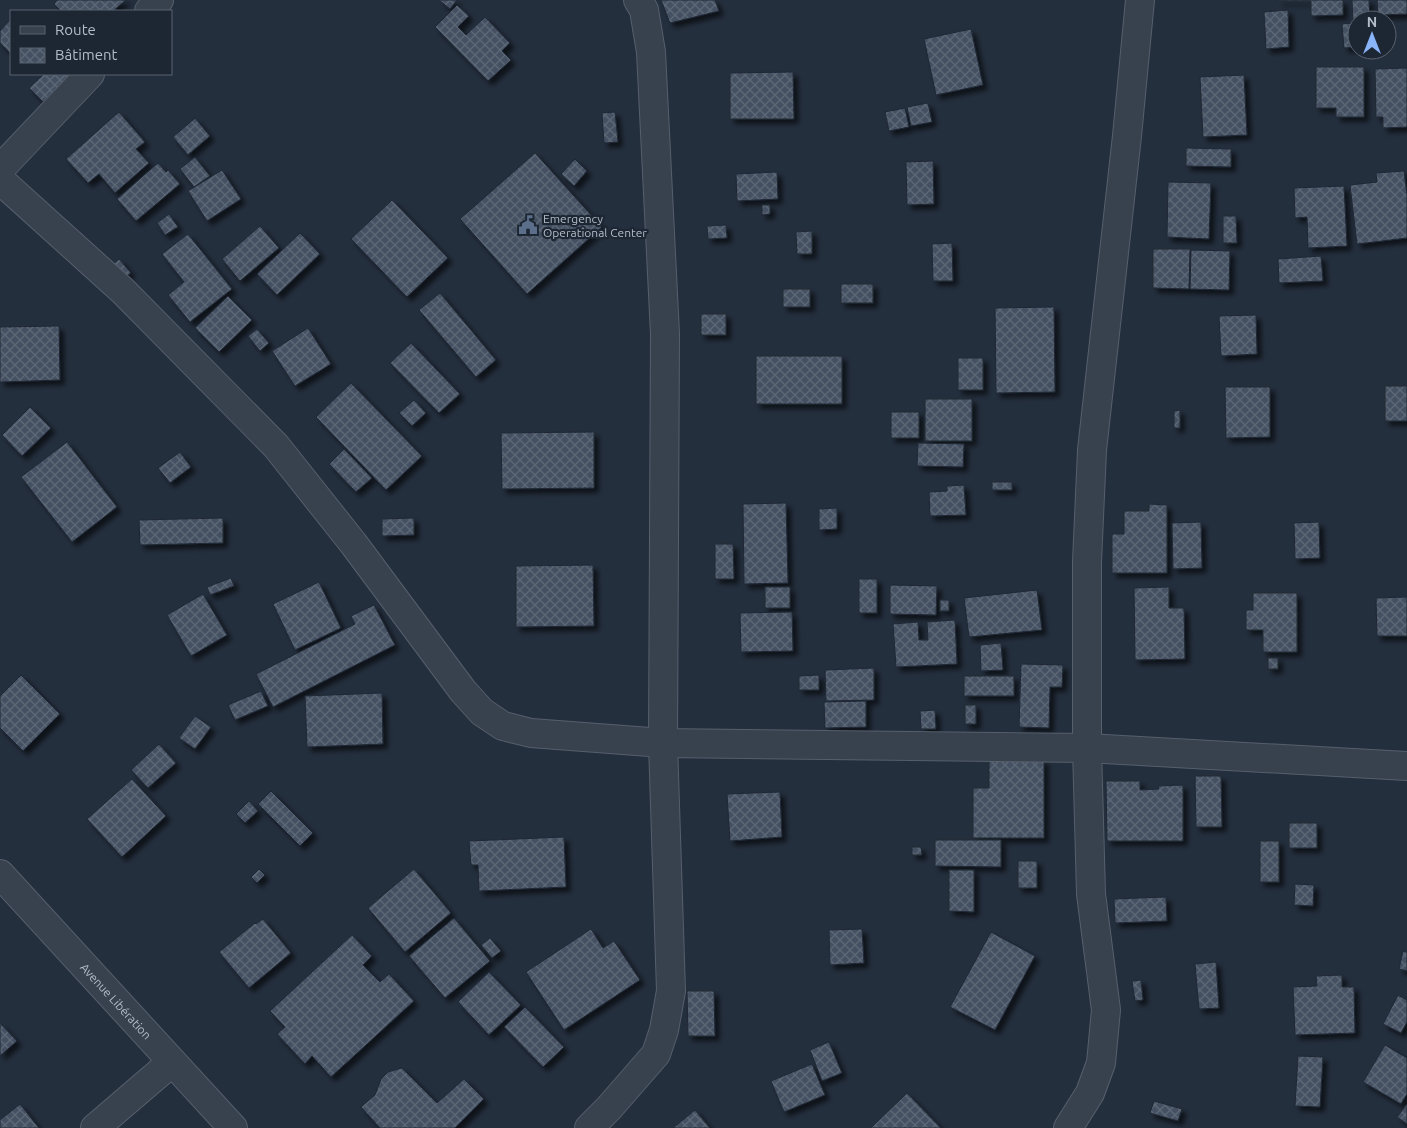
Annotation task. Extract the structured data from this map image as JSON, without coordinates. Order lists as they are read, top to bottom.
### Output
{
  "streets": {
    "street": ["Avenue Libération"]
  },
  "places": {
    "public building": ["Emergency Operational Center"]
  },
  "legend": ["Route", "Bâtiment"],
  "north": "top"
}
